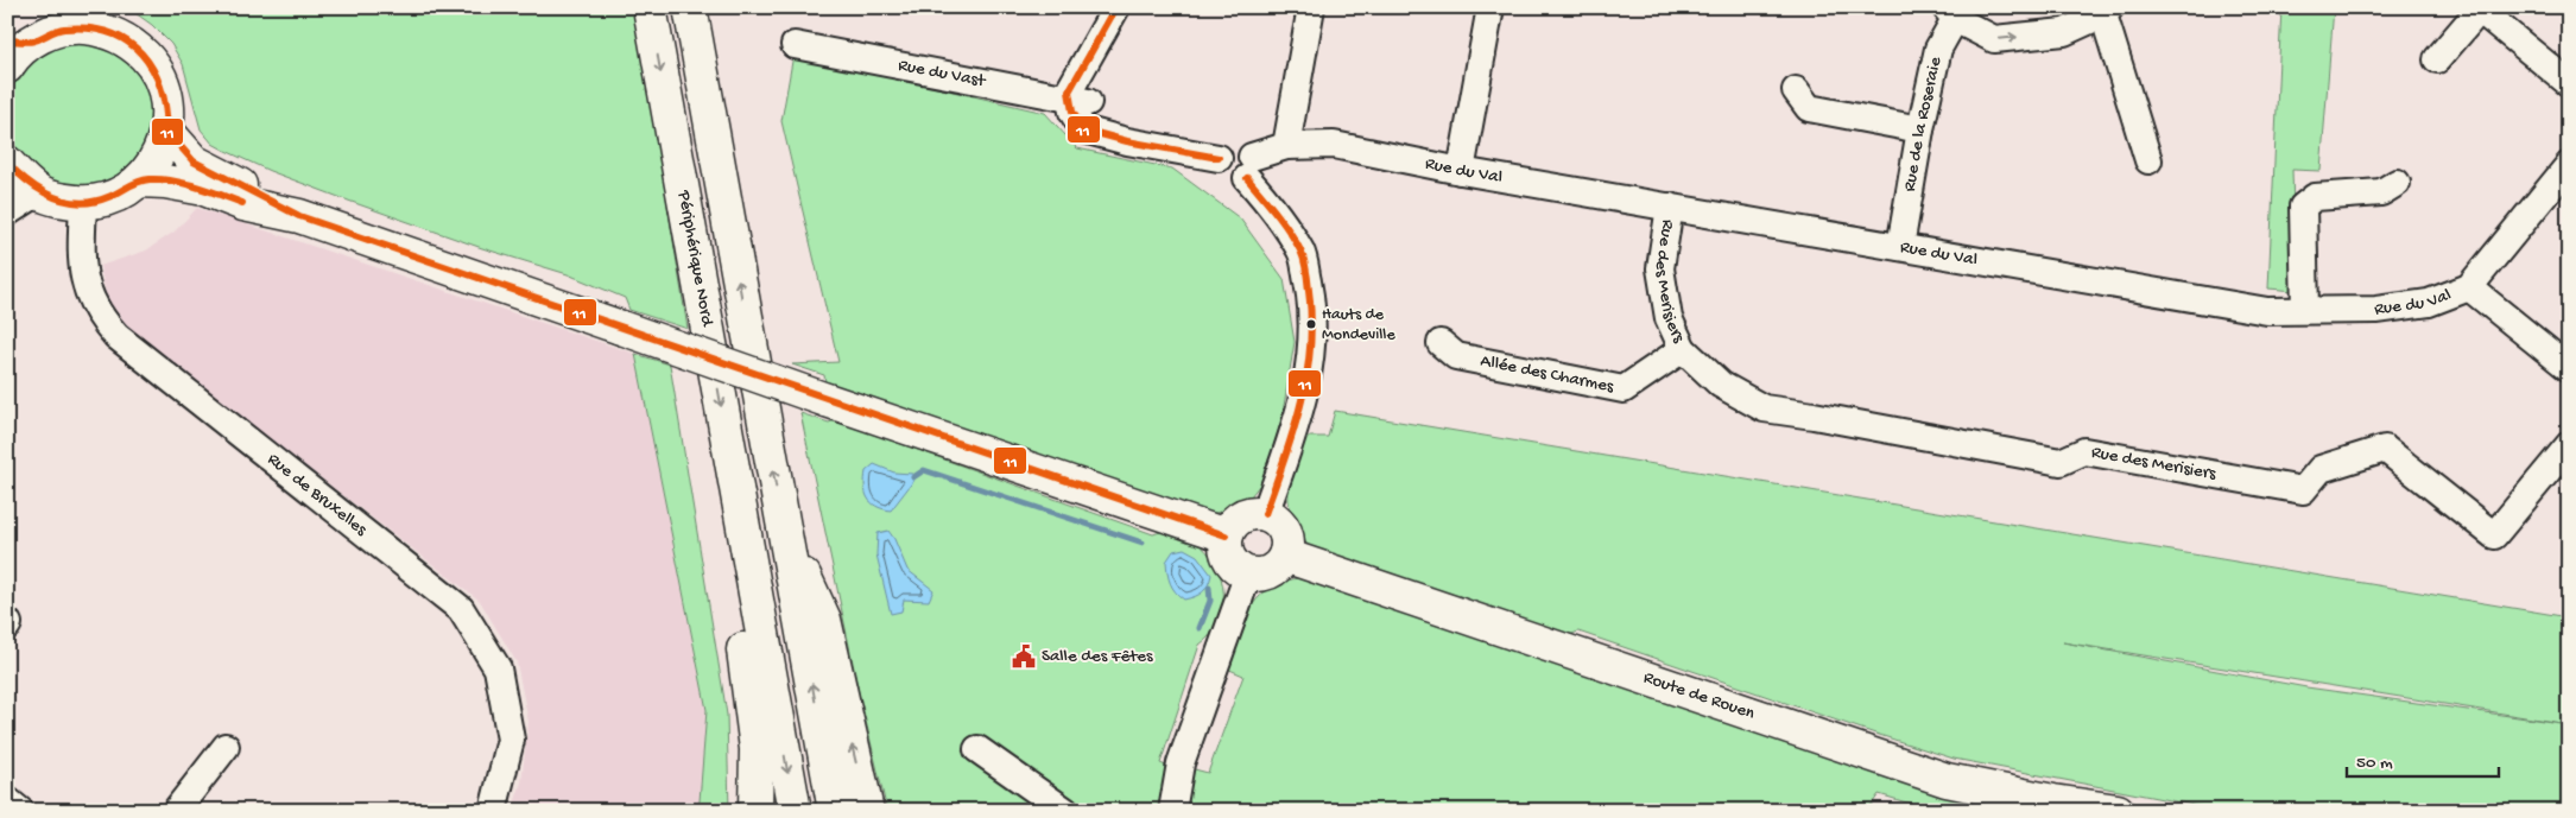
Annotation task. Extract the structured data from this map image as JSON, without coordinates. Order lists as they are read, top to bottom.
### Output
{
  "streets": {
    "main road": ["Périphérique Nord", "Route de Rouen"],
    "street": [
      "Rue du Vast",
      "Rue de la Roseraie",
      "Rue du Val",
      "Rue des Merisiers",
      "Allée des Charmes",
      "Rue de Bruxelles"
    ]
  },
  "crossings": [
    ["Rue de la Roseraie", "Rue du Val"],
    ["Rue du Val", "Rue des Merisiers"],
    ["Rue des Merisiers", "Allée des Charmes"]
  ],
  "places": {
    "other": ["Hauts de Mondeville"],
    "public building": ["Salle des Fêtes"]
  },
  "lines": ["transit line 11"],
  "scale_bar": "50 m"
}
